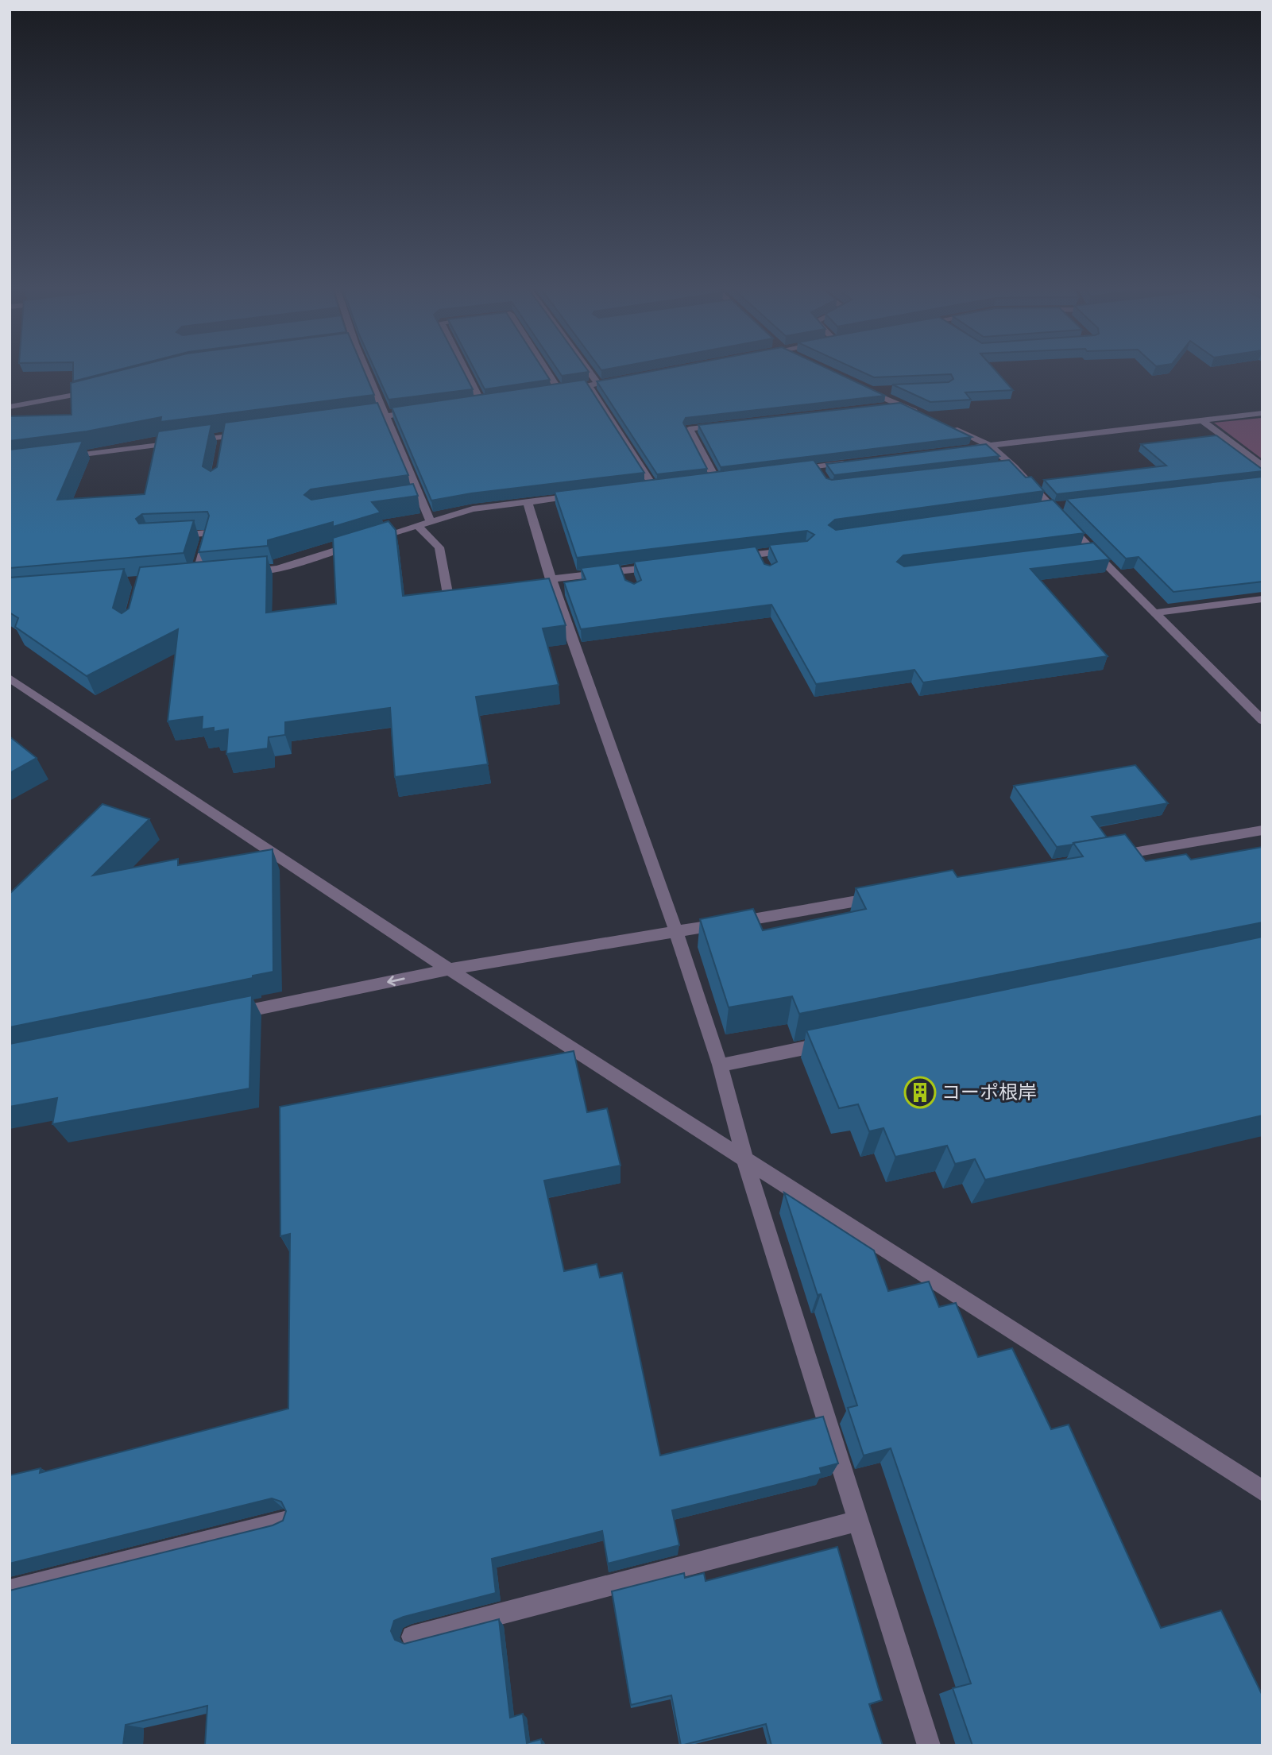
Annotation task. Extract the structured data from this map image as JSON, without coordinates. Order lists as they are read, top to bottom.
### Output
{
  "places": {
    "building": ["コーポ根岸"]
  }
}
